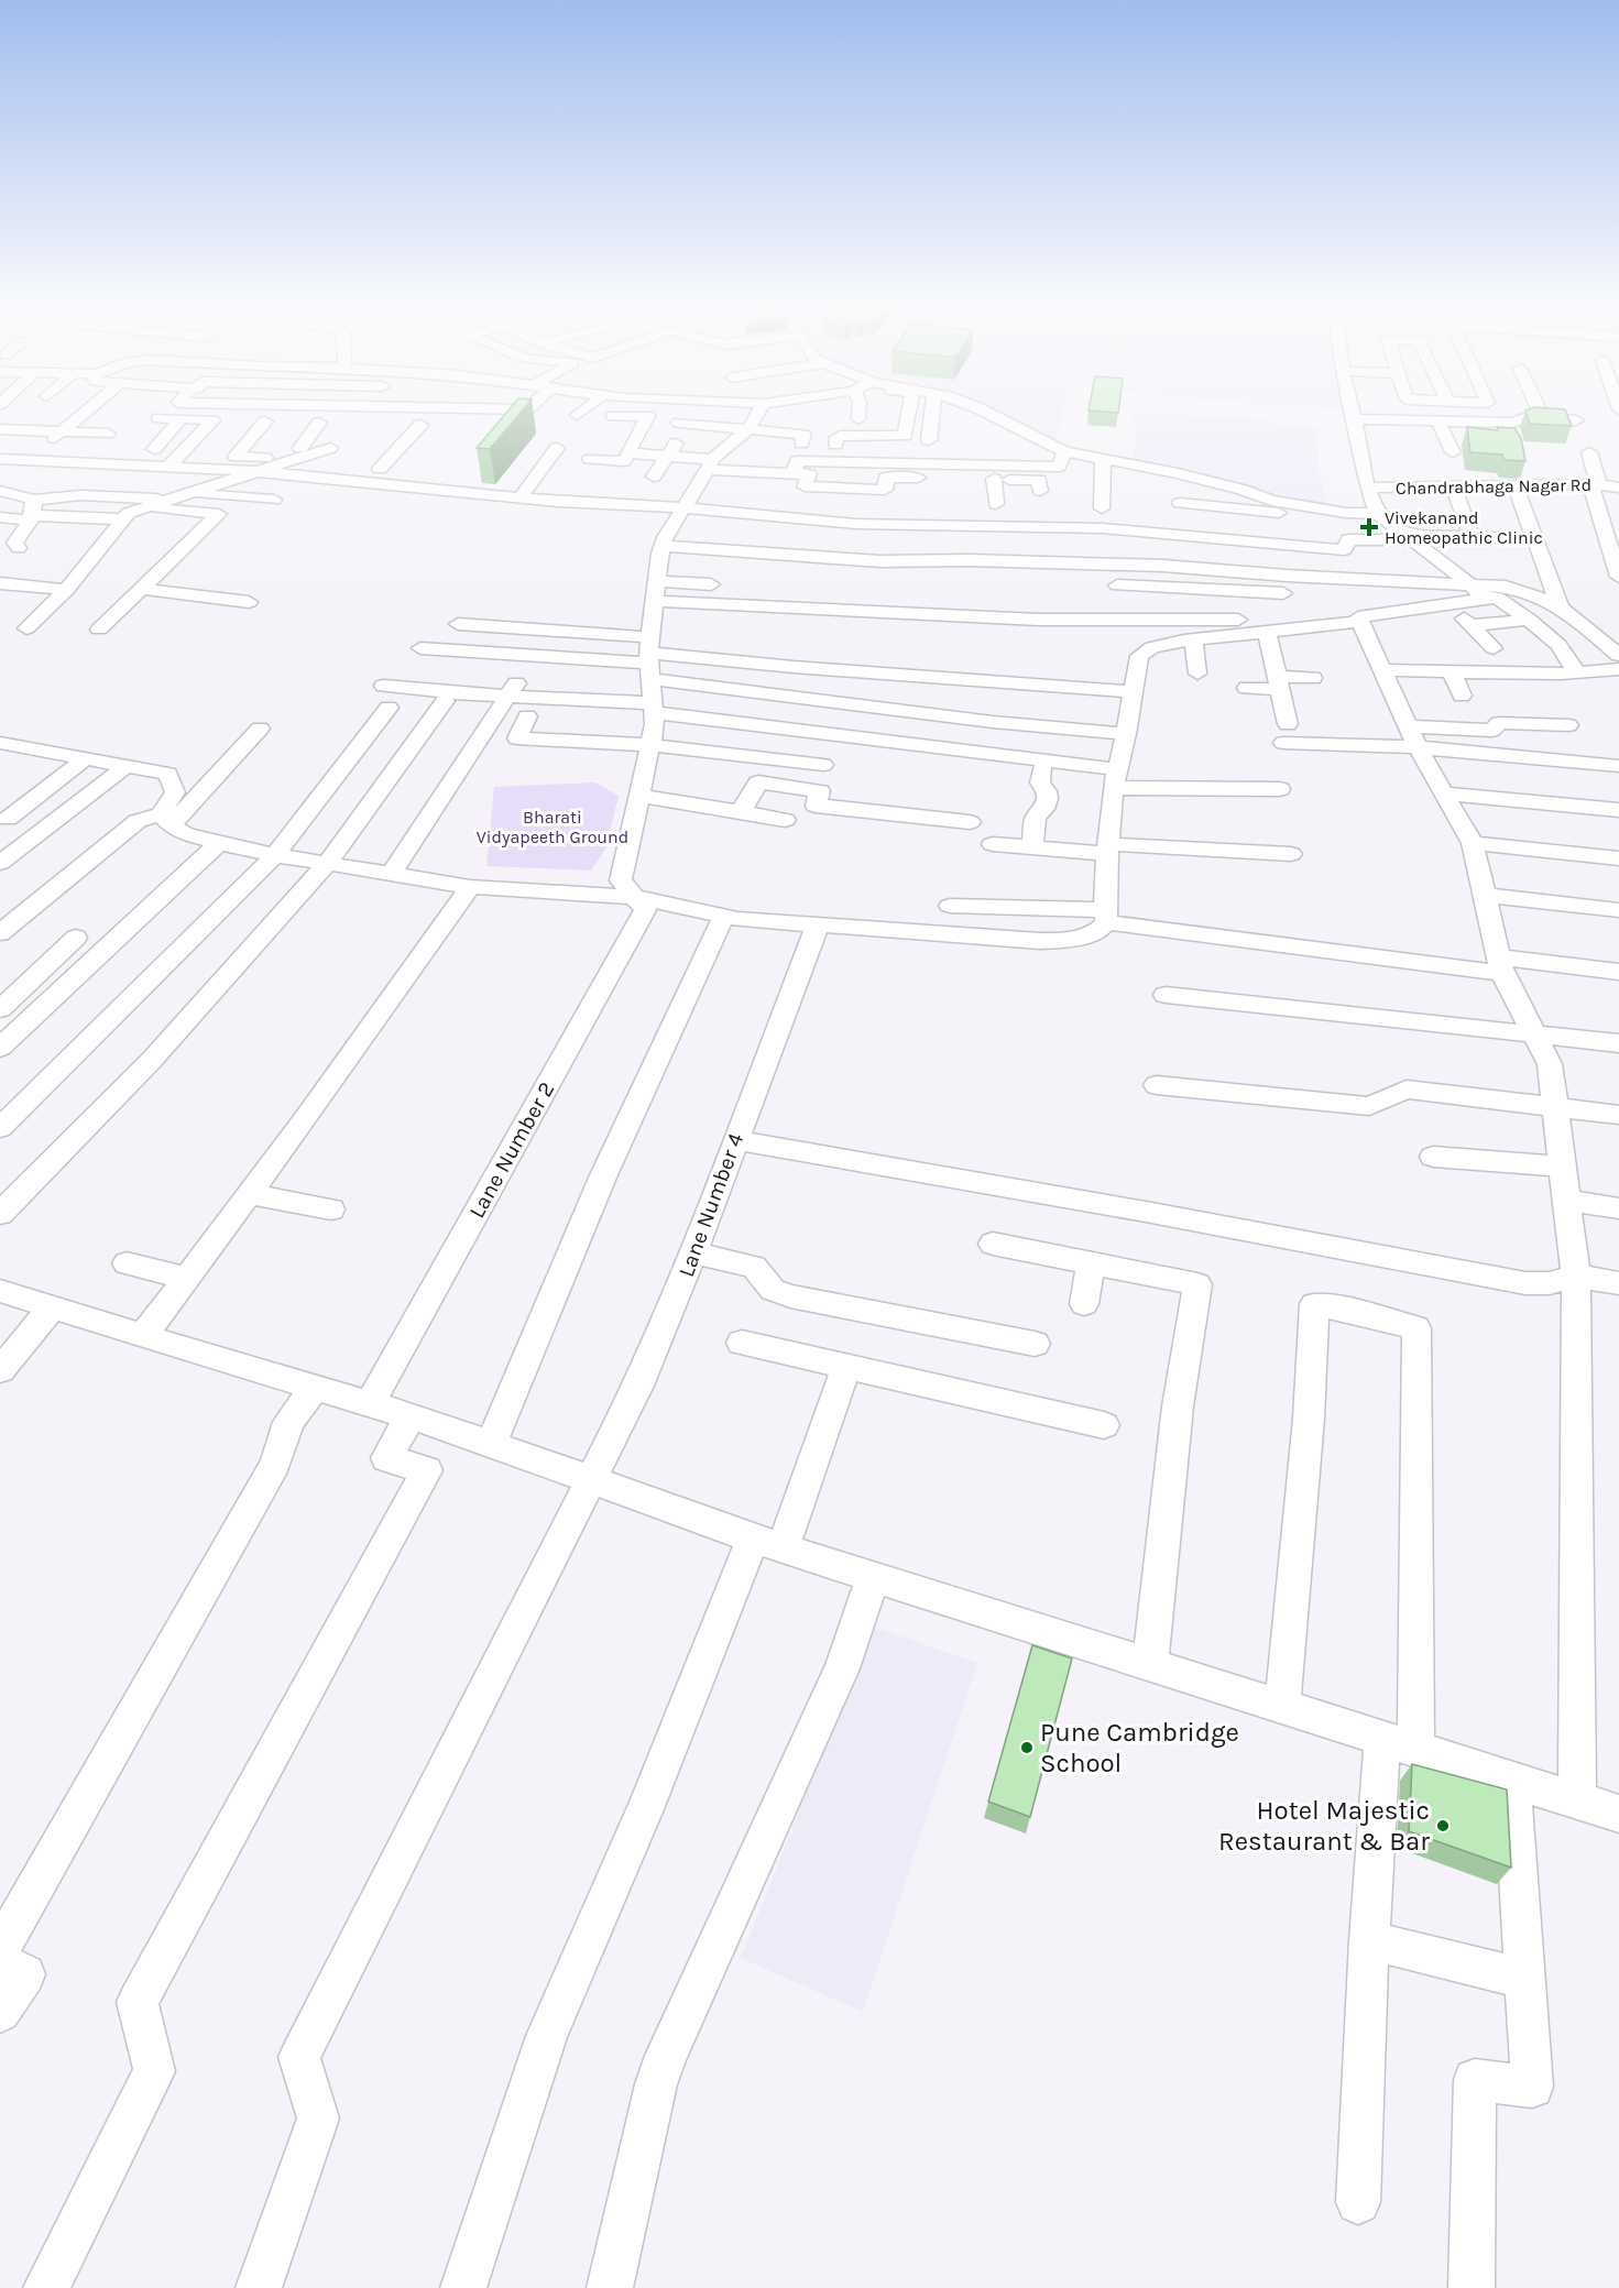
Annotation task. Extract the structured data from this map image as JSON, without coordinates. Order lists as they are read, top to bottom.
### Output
{
  "streets": {
    "street": ["Chandrabhaga Nagar Rd", "Lane Number 2", "Lane Number 4"]
  },
  "parks": ["Bharati Vidyapeeth Ground"],
  "places": {
    "health": ["Vivekanand Homeopathic Clinic"],
    "other": ["Pune Cambridge School", "Hotel Majestic Restaurant & Bar"]
  }
}
